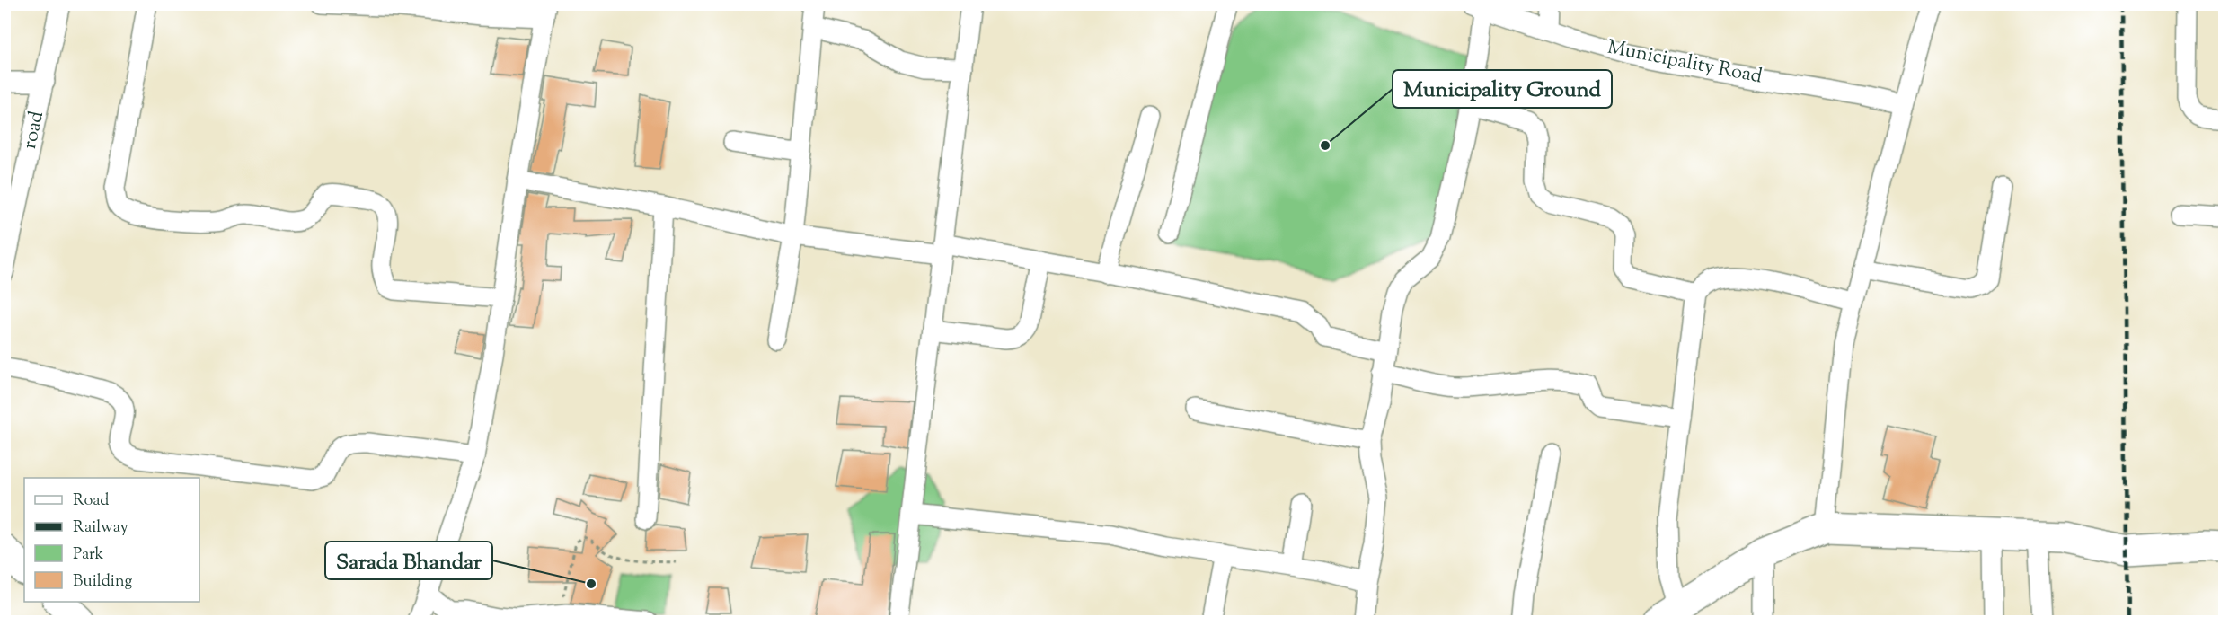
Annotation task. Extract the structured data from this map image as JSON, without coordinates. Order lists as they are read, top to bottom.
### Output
{
  "streets": {
    "street": ["Municipality Road", "road"]
  },
  "places": ["Municipality Ground", "Sarada Bhandar"],
  "legend": [
    "Road",
    "Railway",
    "Park",
    "Building"
  ]
}
